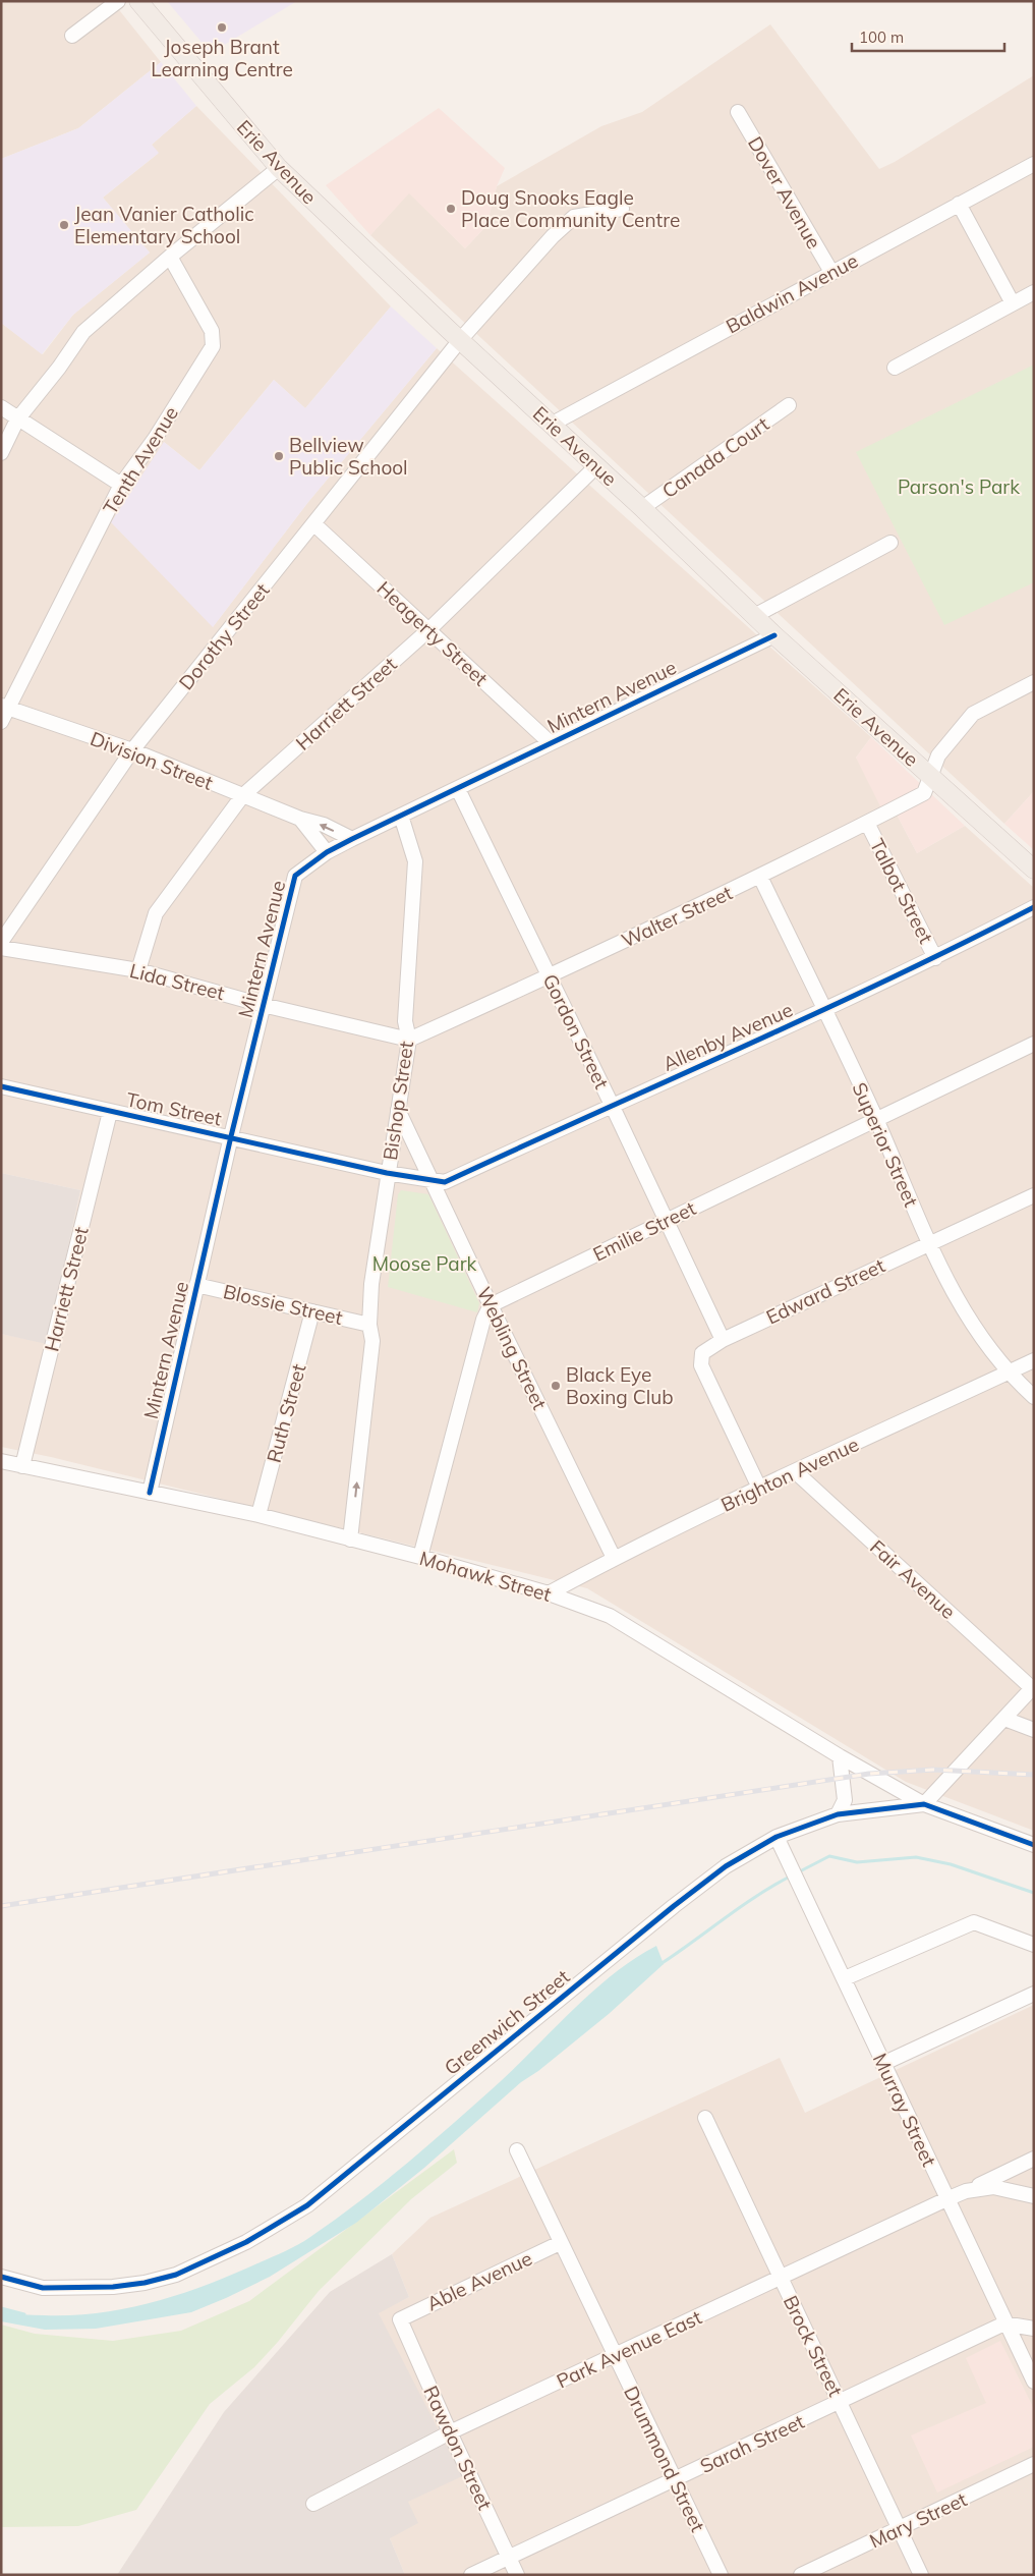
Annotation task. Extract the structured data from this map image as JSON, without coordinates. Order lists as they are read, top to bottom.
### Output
{
  "streets": {
    "main road": ["Erie Avenue"],
    "street": [
      "Dover Avenue",
      "Baldwin Avenue",
      "Canada Court",
      "Tenth Avenue",
      "Heagerty Street",
      "Dorothy Street",
      "Mintern Avenue",
      "Harriett Street",
      "Division Street",
      "Talbot Street",
      "Walter Street",
      "Lida Street",
      "Gordon Street",
      "Allenby Avenue",
      "Bishop Street",
      "Tom Street",
      "Superior Street",
      "Emilie Street",
      "Edward Street",
      "Blossie Street",
      "Webling Street",
      "Ruth Street",
      "Brighton Avenue",
      "Mohawk Street",
      "Fair Avenue",
      "Greenwich Street",
      "Murray Street",
      "Able Avenue",
      "Brock Street",
      "Park Avenue East",
      "Sarah Street",
      "Rawdon Street",
      "Drummond Street",
      "Mary Street"
    ]
  },
  "crossings": [
    ["Erie Avenue", "Baldwin Avenue"],
    ["Erie Avenue", "Canada Court"],
    ["Erie Avenue", "Dorothy Street"],
    ["Erie Avenue", "Mintern Avenue"],
    ["Erie Avenue", "Harriett Street"],
    ["Erie Avenue", "Walter Street"],
    ["Dover Avenue", "Baldwin Avenue"],
    ["Tenth Avenue", "Division Street"],
    ["Heagerty Street", "Dorothy Street"],
    ["Heagerty Street", "Mintern Avenue"],
    ["Heagerty Street", "Harriett Street"],
    ["Dorothy Street", "Division Street"],
    ["Mintern Avenue", "Division Street"],
    ["Mintern Avenue", "Lida Street"],
    ["Mintern Avenue", "Gordon Street"],
    ["Mintern Avenue", "Bishop Street"],
    ["Mintern Avenue", "Tom Street"],
    ["Mintern Avenue", "Blossie Street"],
    ["Mintern Avenue", "Mohawk Street"],
    ["Harriett Street", "Division Street"],
    ["Harriett Street", "Lida Street"],
    ["Harriett Street", "Tom Street"],
    ["Harriett Street", "Mohawk Street"],
    ["Talbot Street", "Walter Street"],
    ["Talbot Street", "Allenby Avenue"],
    ["Walter Street", "Lida Street"],
    ["Walter Street", "Gordon Street"],
    ["Walter Street", "Bishop Street"],
    ["Walter Street", "Superior Street"],
    ["Lida Street", "Bishop Street"],
    ["Gordon Street", "Allenby Avenue"],
    ["Gordon Street", "Emilie Street"],
    ["Gordon Street", "Edward Street"],
    ["Allenby Avenue", "Tom Street"],
    ["Allenby Avenue", "Superior Street"],
    ["Allenby Avenue", "Webling Street"],
    ["Bishop Street", "Tom Street"],
    ["Bishop Street", "Blossie Street"],
    ["Bishop Street", "Webling Street"],
    ["Bishop Street", "Mohawk Street"],
    ["Tom Street", "Webling Street"],
    ["Superior Street", "Emilie Street"],
    ["Superior Street", "Edward Street"],
    ["Superior Street", "Brighton Avenue"],
    ["Emilie Street", "Webling Street"],
    ["Blossie Street", "Ruth Street"],
    ["Webling Street", "Brighton Avenue"],
    ["Ruth Street", "Mohawk Street"],
    ["Brighton Avenue", "Mohawk Street"],
    ["Brighton Avenue", "Fair Avenue"],
    ["Mohawk Street", "Greenwich Street"],
    ["Greenwich Street", "Murray Street"],
    ["Murray Street", "Park Avenue East"],
    ["Murray Street", "Sarah Street"],
    ["Able Avenue", "Rawdon Street"],
    ["Able Avenue", "Drummond Street"],
    ["Brock Street", "Park Avenue East"],
    ["Brock Street", "Sarah Street"],
    ["Brock Street", "Mary Street"],
    ["Park Avenue East", "Rawdon Street"],
    ["Park Avenue East", "Drummond Street"],
    ["Sarah Street", "Rawdon Street"],
    ["Sarah Street", "Drummond Street"]
  ],
  "parks": ["Parson's Park", "Moose Park"],
  "places": [
    "Joseph Brant Learning Centre",
    "Doug Snooks Eagle Place Community Centre",
    "Jean Vanier Catholic Elementary School",
    "Bellview Public School",
    "Black Eye Boxing Club"
  ],
  "scale_bar": "100 m"
}
